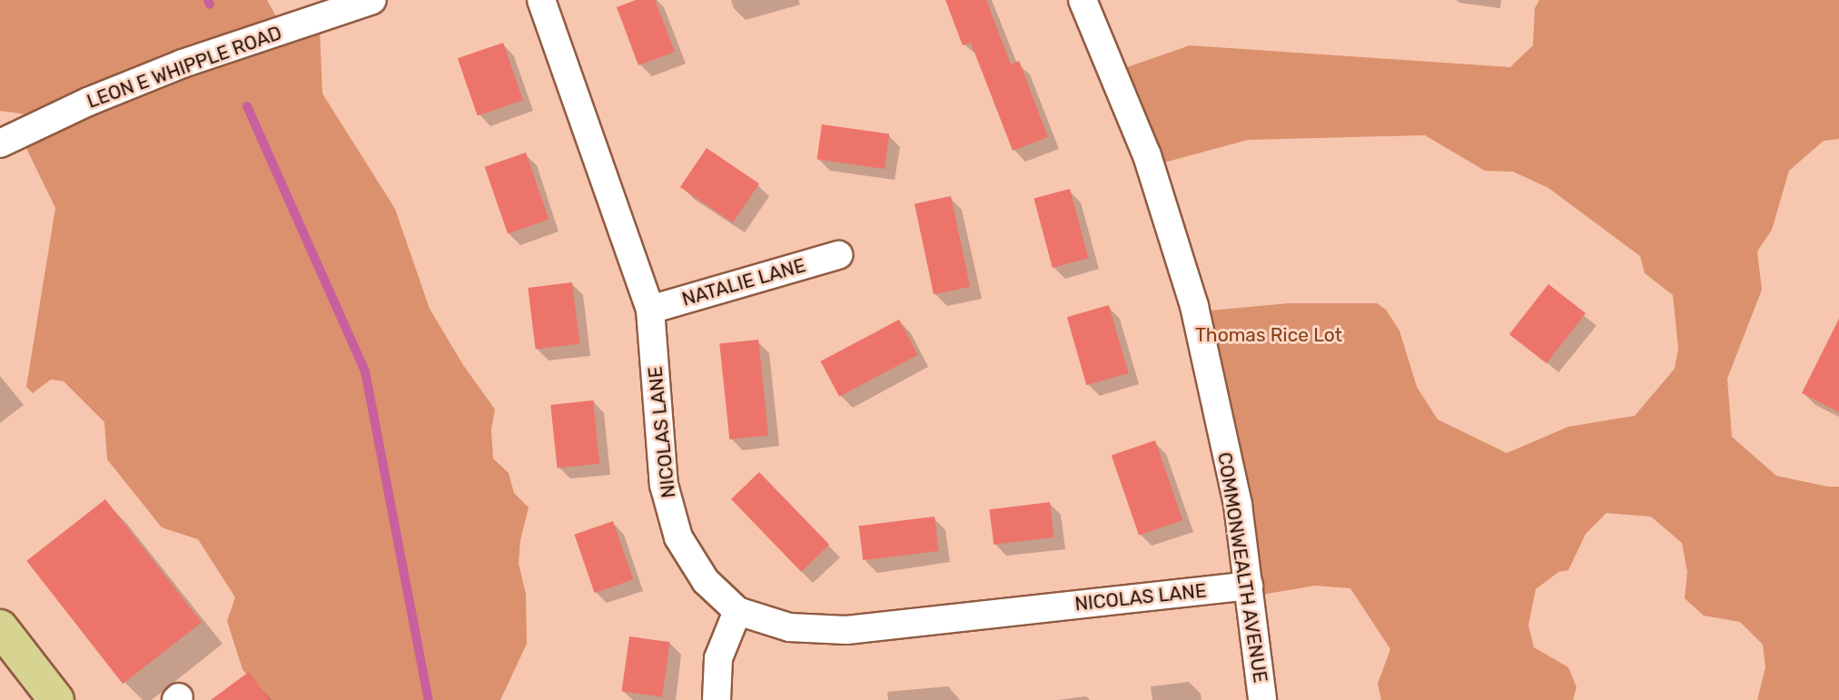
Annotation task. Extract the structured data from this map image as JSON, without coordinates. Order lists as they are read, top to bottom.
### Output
{
  "streets": {
    "street": [
      "LEON E WHIPPLE ROAD",
      "NATALIE LANE",
      "NICOLAS LANE",
      "COMMONWEALTH AVENUE"
    ]
  },
  "crossings": [
    ["NATALIE LANE", "NICOLAS LANE"],
    ["NICOLAS LANE", "COMMONWEALTH AVENUE"]
  ],
  "parks": ["Thomas Rice Lot"]
}
